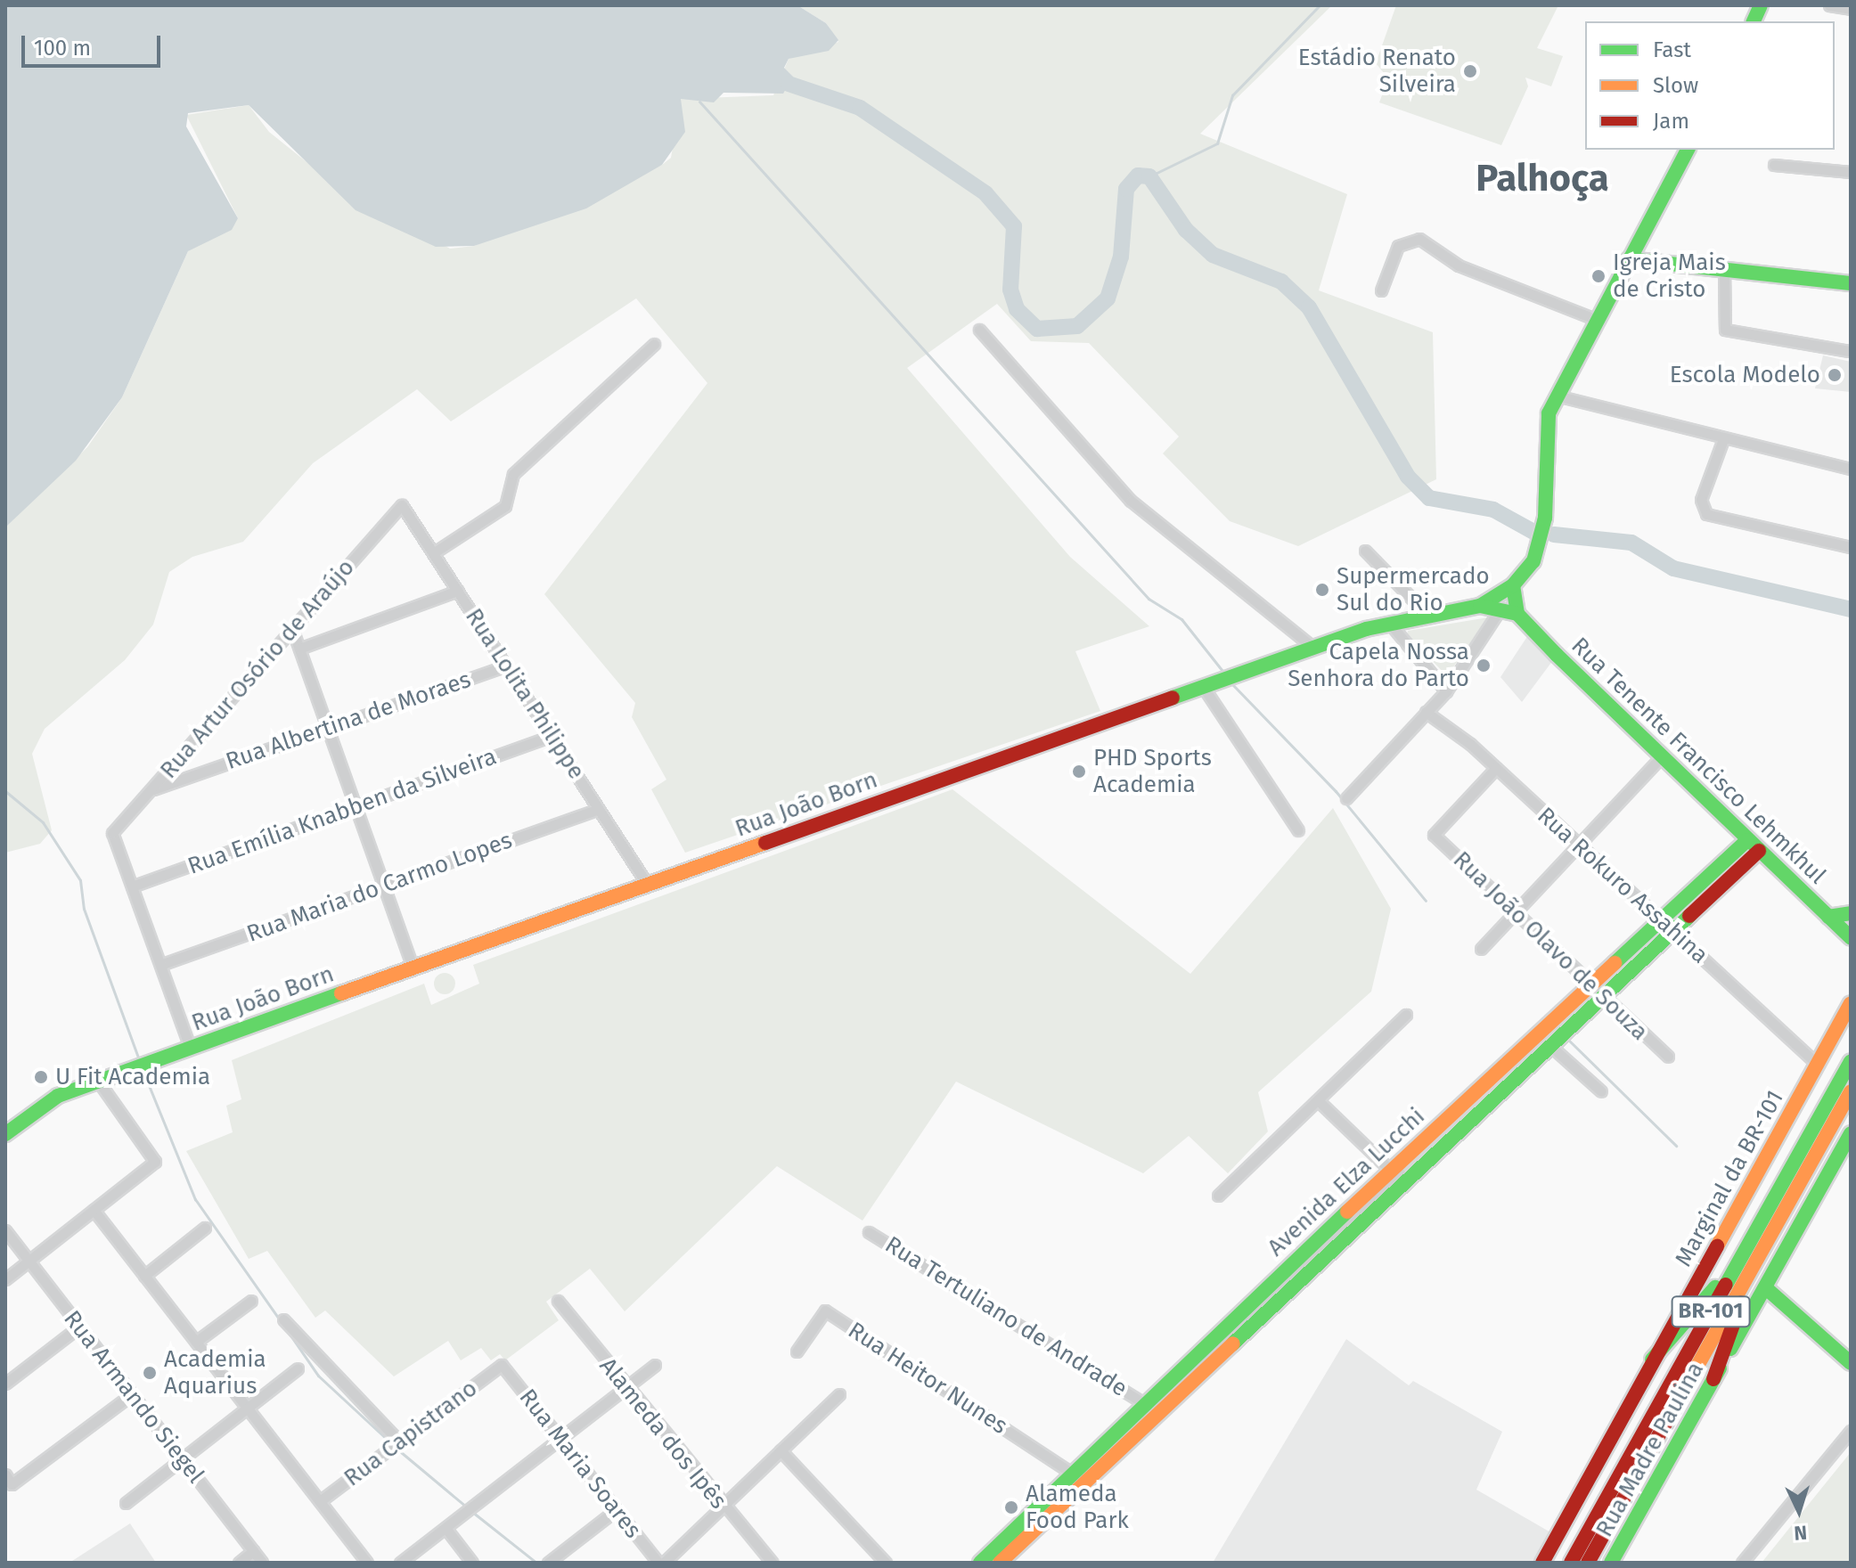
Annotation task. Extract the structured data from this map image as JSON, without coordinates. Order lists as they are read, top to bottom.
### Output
{
  "streets": {
    "main road": [
      "Rua Tenente Francisco Lehmkhul",
      "Rua João Born",
      "Marginal da BR-101",
      "Avenida Elza Lucchi",
      "BR-101",
      "Rua Madre Paulina"
    ],
    "street": [
      "Rua Artur Osório de Araújo",
      "Rua Lolita Philippe",
      "Rua Albertina de Moraes",
      "Rua Emília Knabben da Silveira",
      "Rua Rokuro Assahina",
      "Rua Maria do Carmo Lopes",
      "Rua João Olavo de Souza",
      "Rua Tertuliano de Andrade",
      "Rua Heitor Nunes",
      "Rua Armando Siegel",
      "Rua Capistrano",
      "Alameda dos Ipês",
      "Rua Maria Soares"
    ]
  },
  "crossings": [
    ["Rua Artur Osório de Araújo", "Rua Lolita Philippe"],
    ["Rua Artur Osório de Araújo", "Rua Albertina de Moraes"],
    ["Rua Artur Osório de Araújo", "Rua Emília Knabben da Silveira"],
    ["Rua Lolita Philippe", "Rua Albertina de Moraes"],
    ["Rua Lolita Philippe", "Rua João Born"],
    ["Rua Lolita Philippe", "Rua Emília Knabben da Silveira"],
    ["Rua Lolita Philippe", "Rua Maria do Carmo Lopes"],
    ["Rua Tenente Francisco Lehmkhul", "Rua João Born"],
    ["Rua Tenente Francisco Lehmkhul", "Avenida Elza Lucchi"],
    ["Rua Rokuro Assahina", "Rua João Olavo de Souza"],
    ["Rua Rokuro Assahina", "Marginal da BR-101"],
    ["Rua Rokuro Assahina", "Avenida Elza Lucchi"],
    ["Rua João Olavo de Souza", "Avenida Elza Lucchi"],
    ["Avenida Elza Lucchi", "Rua Tertuliano de Andrade"],
    ["Avenida Elza Lucchi", "Rua Heitor Nunes"],
    ["Rua Capistrano", "Rua Maria Soares"]
  ],
  "districts": ["Palhoça"],
  "places": [
    "Estádio Renato Silveira",
    "Igreja Mais de Cristo",
    "Escola Modelo",
    "Supermercado Sul do Rio",
    "Capela Nossa Senhora do Parto",
    "PHD Sports Academia",
    "U Fit Academia",
    "Academia Aquarius",
    "Alameda Food Park"
  ],
  "legend": ["Fast", "Slow", "Jam"],
  "scale_bar": "100 m",
  "north": "bottom"
}
